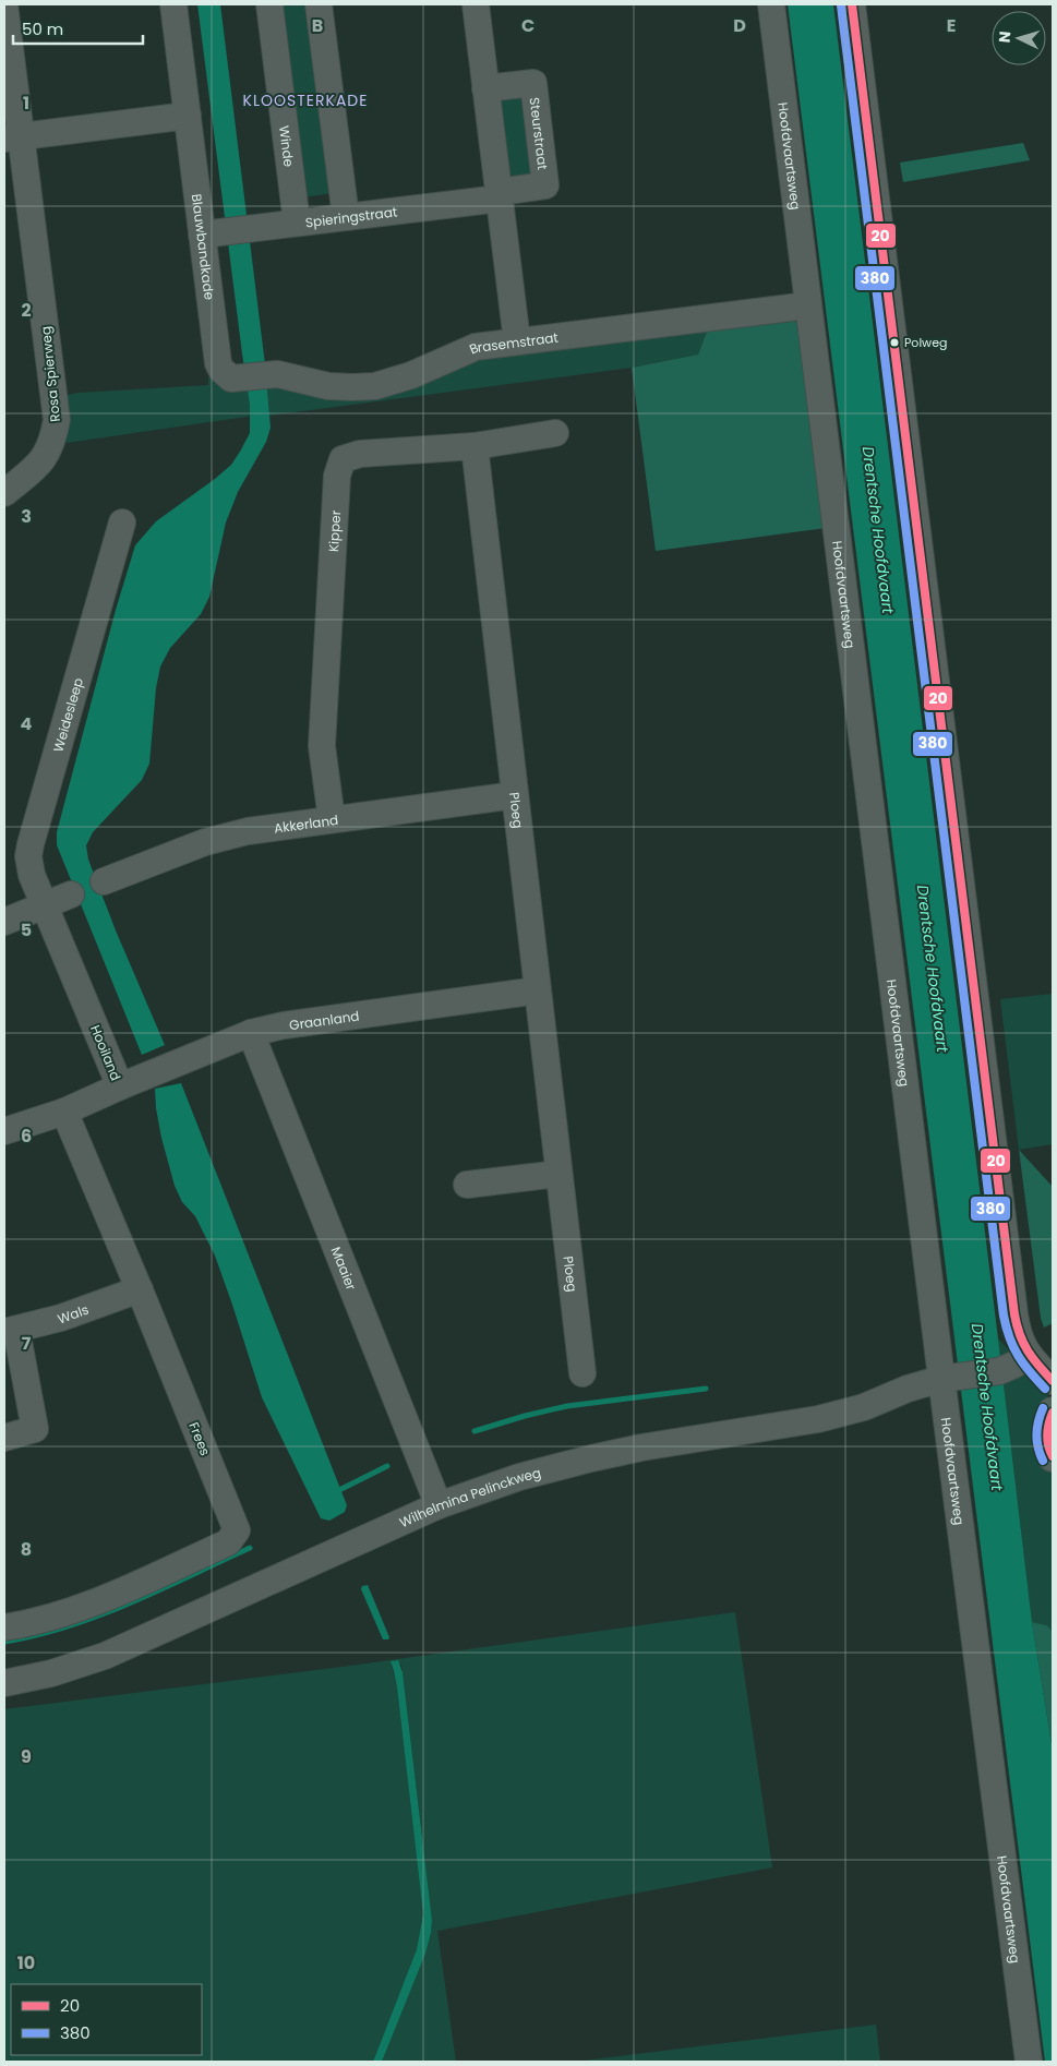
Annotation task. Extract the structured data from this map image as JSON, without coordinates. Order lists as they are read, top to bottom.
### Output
{
  "streets": {
    "street": [
      "Steurstraat",
      "Winde",
      "Hoofdvaartsweg",
      "Spieringstraat",
      "Blauwbandkade",
      "Brasemstraat",
      "Rosa Spierweg",
      "Kipper",
      "Weidesleep",
      "Ploeg",
      "Akkerland",
      "Graanland",
      "Hooiland",
      "Maaier",
      "Wals",
      "Frees",
      "Wilhelmina Pelinckweg"
    ]
  },
  "crossings": [
    ["Steurstraat", "Spieringstraat"],
    ["Winde", "Spieringstraat"],
    ["Hoofdvaartsweg", "Brasemstraat"],
    ["Hoofdvaartsweg", "Wilhelmina Pelinckweg"],
    ["Spieringstraat", "Blauwbandkade"],
    ["Blauwbandkade", "Brasemstraat"],
    ["Kipper", "Ploeg"],
    ["Kipper", "Akkerland"],
    ["Weidesleep", "Hooiland"],
    ["Ploeg", "Akkerland"],
    ["Ploeg", "Graanland"],
    ["Graanland", "Hooiland"],
    ["Graanland", "Maaier"],
    ["Hooiland", "Frees"],
    ["Maaier", "Wilhelmina Pelinckweg"],
    ["Wals", "Frees"]
  ],
  "districts": ["KLOOSTERKADE"],
  "water": ["Drentsche Hoofdvaart"],
  "places": ["Polweg"],
  "lines": ["transit line 20", "transit line 380"],
  "legend": ["20", "380"],
  "scale_bar": "50 m",
  "north": "left",
  "grid": {
    "columns": [
      "B",
      "C",
      "D",
      "E"
    ],
    "rows": [
      "1",
      "2",
      "3",
      "4",
      "5",
      "6",
      "7",
      "8",
      "9",
      "10"
    ]
  }
}
